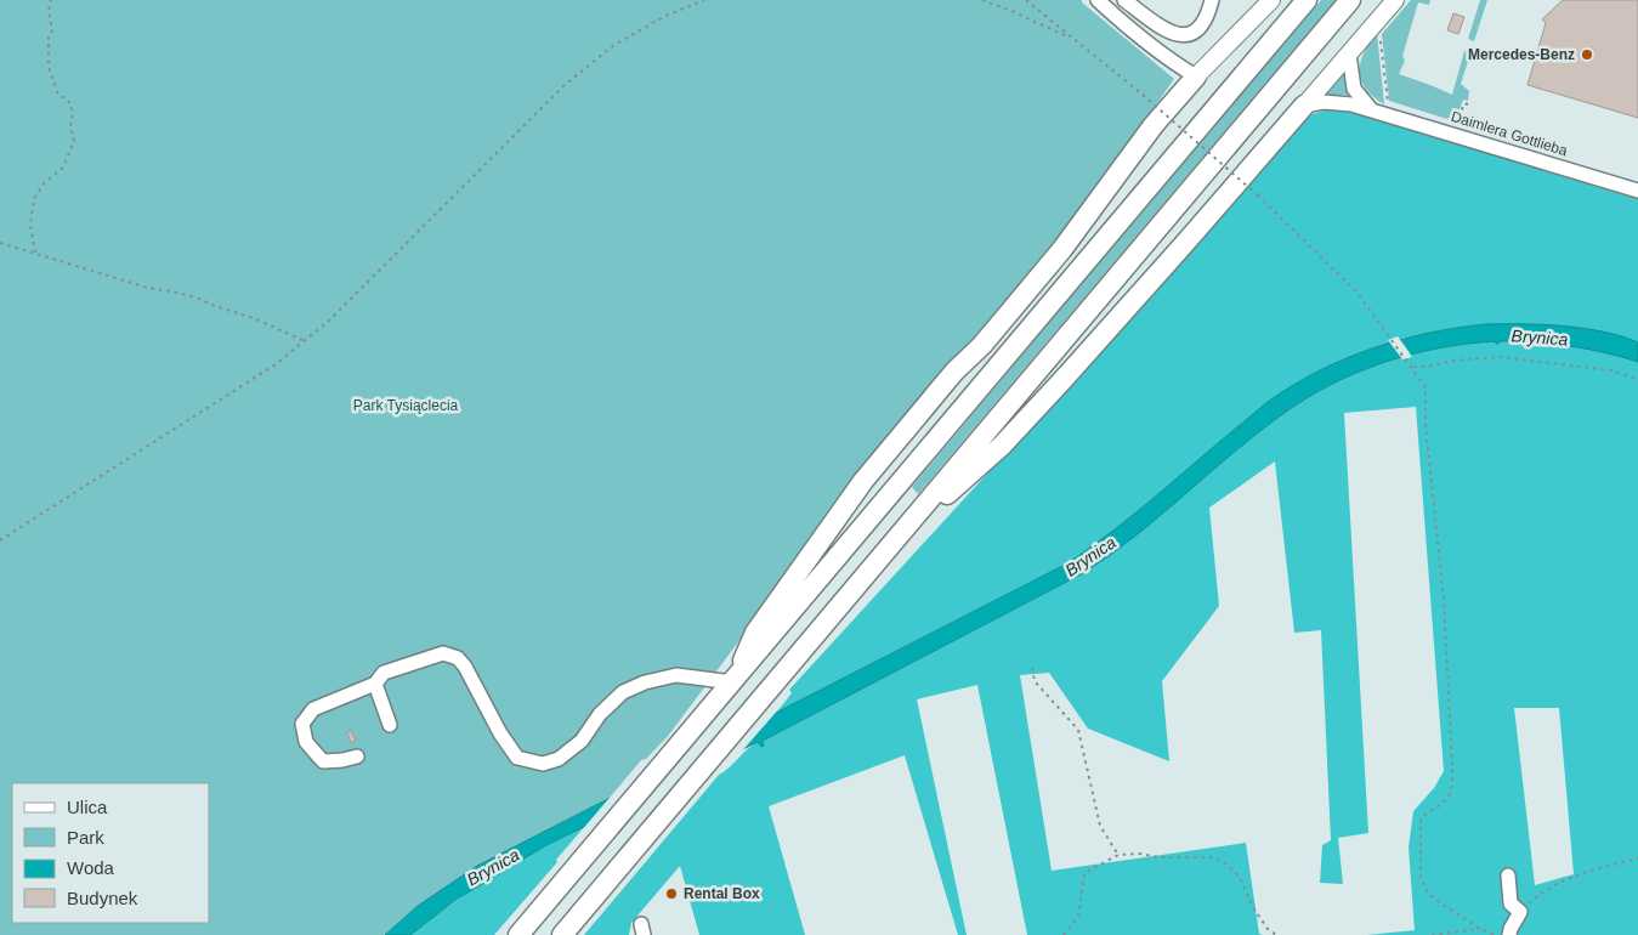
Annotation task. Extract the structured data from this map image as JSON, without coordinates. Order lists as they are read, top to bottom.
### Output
{
  "streets": {
    "street": ["Daimlera Gottlieba"]
  },
  "water": ["Brynica"],
  "parks": ["Park Tysiąclecia"],
  "places": ["Mercedes-Benz", "Rental Box"],
  "legend": [
    "Ulica",
    "Park",
    "Woda",
    "Budynek"
  ]
}
